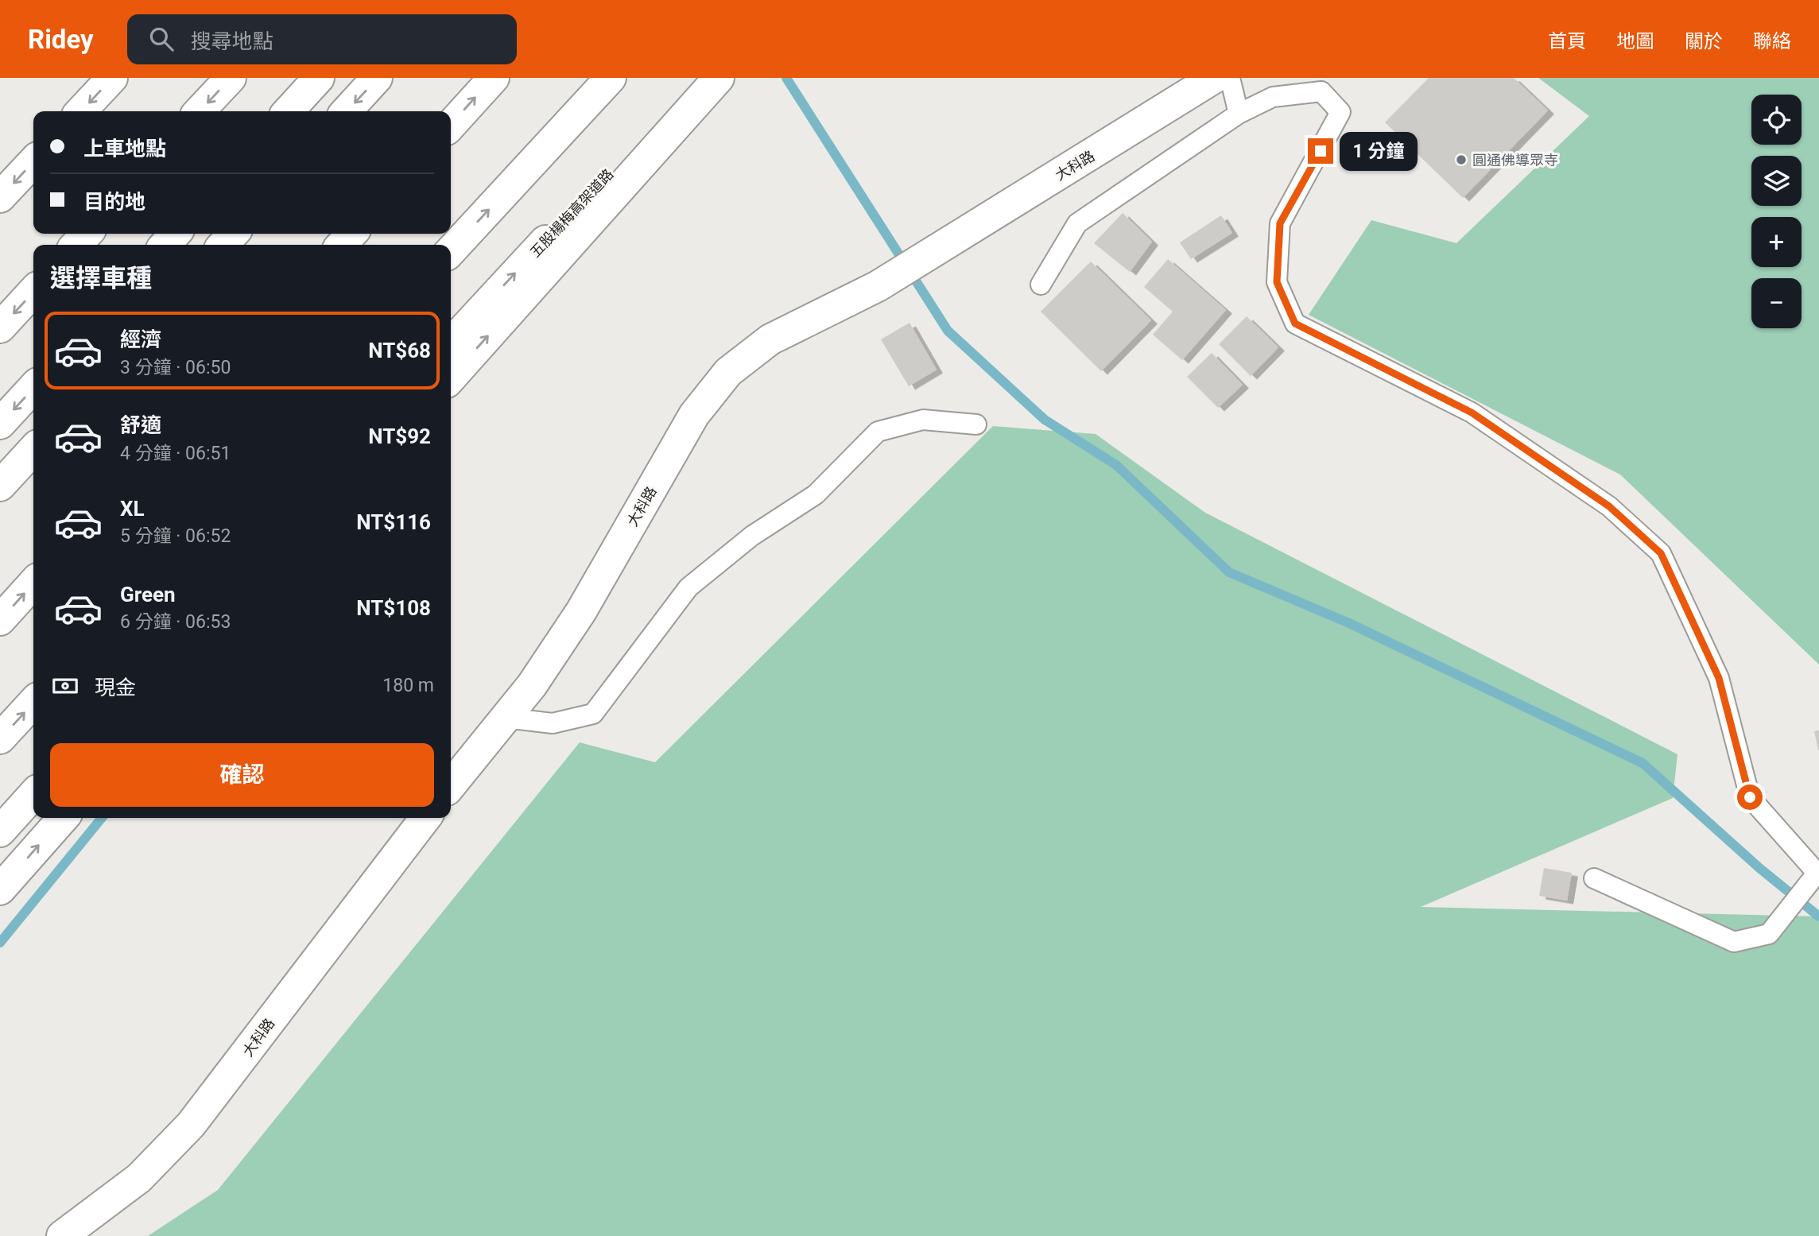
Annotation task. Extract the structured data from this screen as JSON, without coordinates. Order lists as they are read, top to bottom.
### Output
{
  "streets": {
    "main road": ["大科路", "五股楊梅高架道路"]
  },
  "places": ["圓通佛導眾寺"],
  "page": {
    "header": "Ridey",
    "search": "搜尋地點",
    "nav": [
      "首頁",
      "地圖",
      "關於",
      "聯絡"
    ],
    "map_buttons": ["+", "−"],
    "banner": ["上車地點", "目的地"],
    "bubble": "1 分鐘",
    "heading": "選擇車種",
    "list": [
      {
        "name": "經濟",
        "note": "3 分鐘 · 06:50",
        "value": "NT$68"
      },
      {
        "name": "舒適",
        "note": "4 分鐘 · 06:51",
        "value": "NT$92"
      },
      {
        "name": "XL",
        "note": "5 分鐘 · 06:52",
        "value": "NT$116"
      },
      {
        "name": "Green",
        "note": "6 分鐘 · 06:53",
        "value": "NT$108"
      }
    ],
    "pay": ["現金", "180 m"],
    "buttons": "確認"
  }
}
